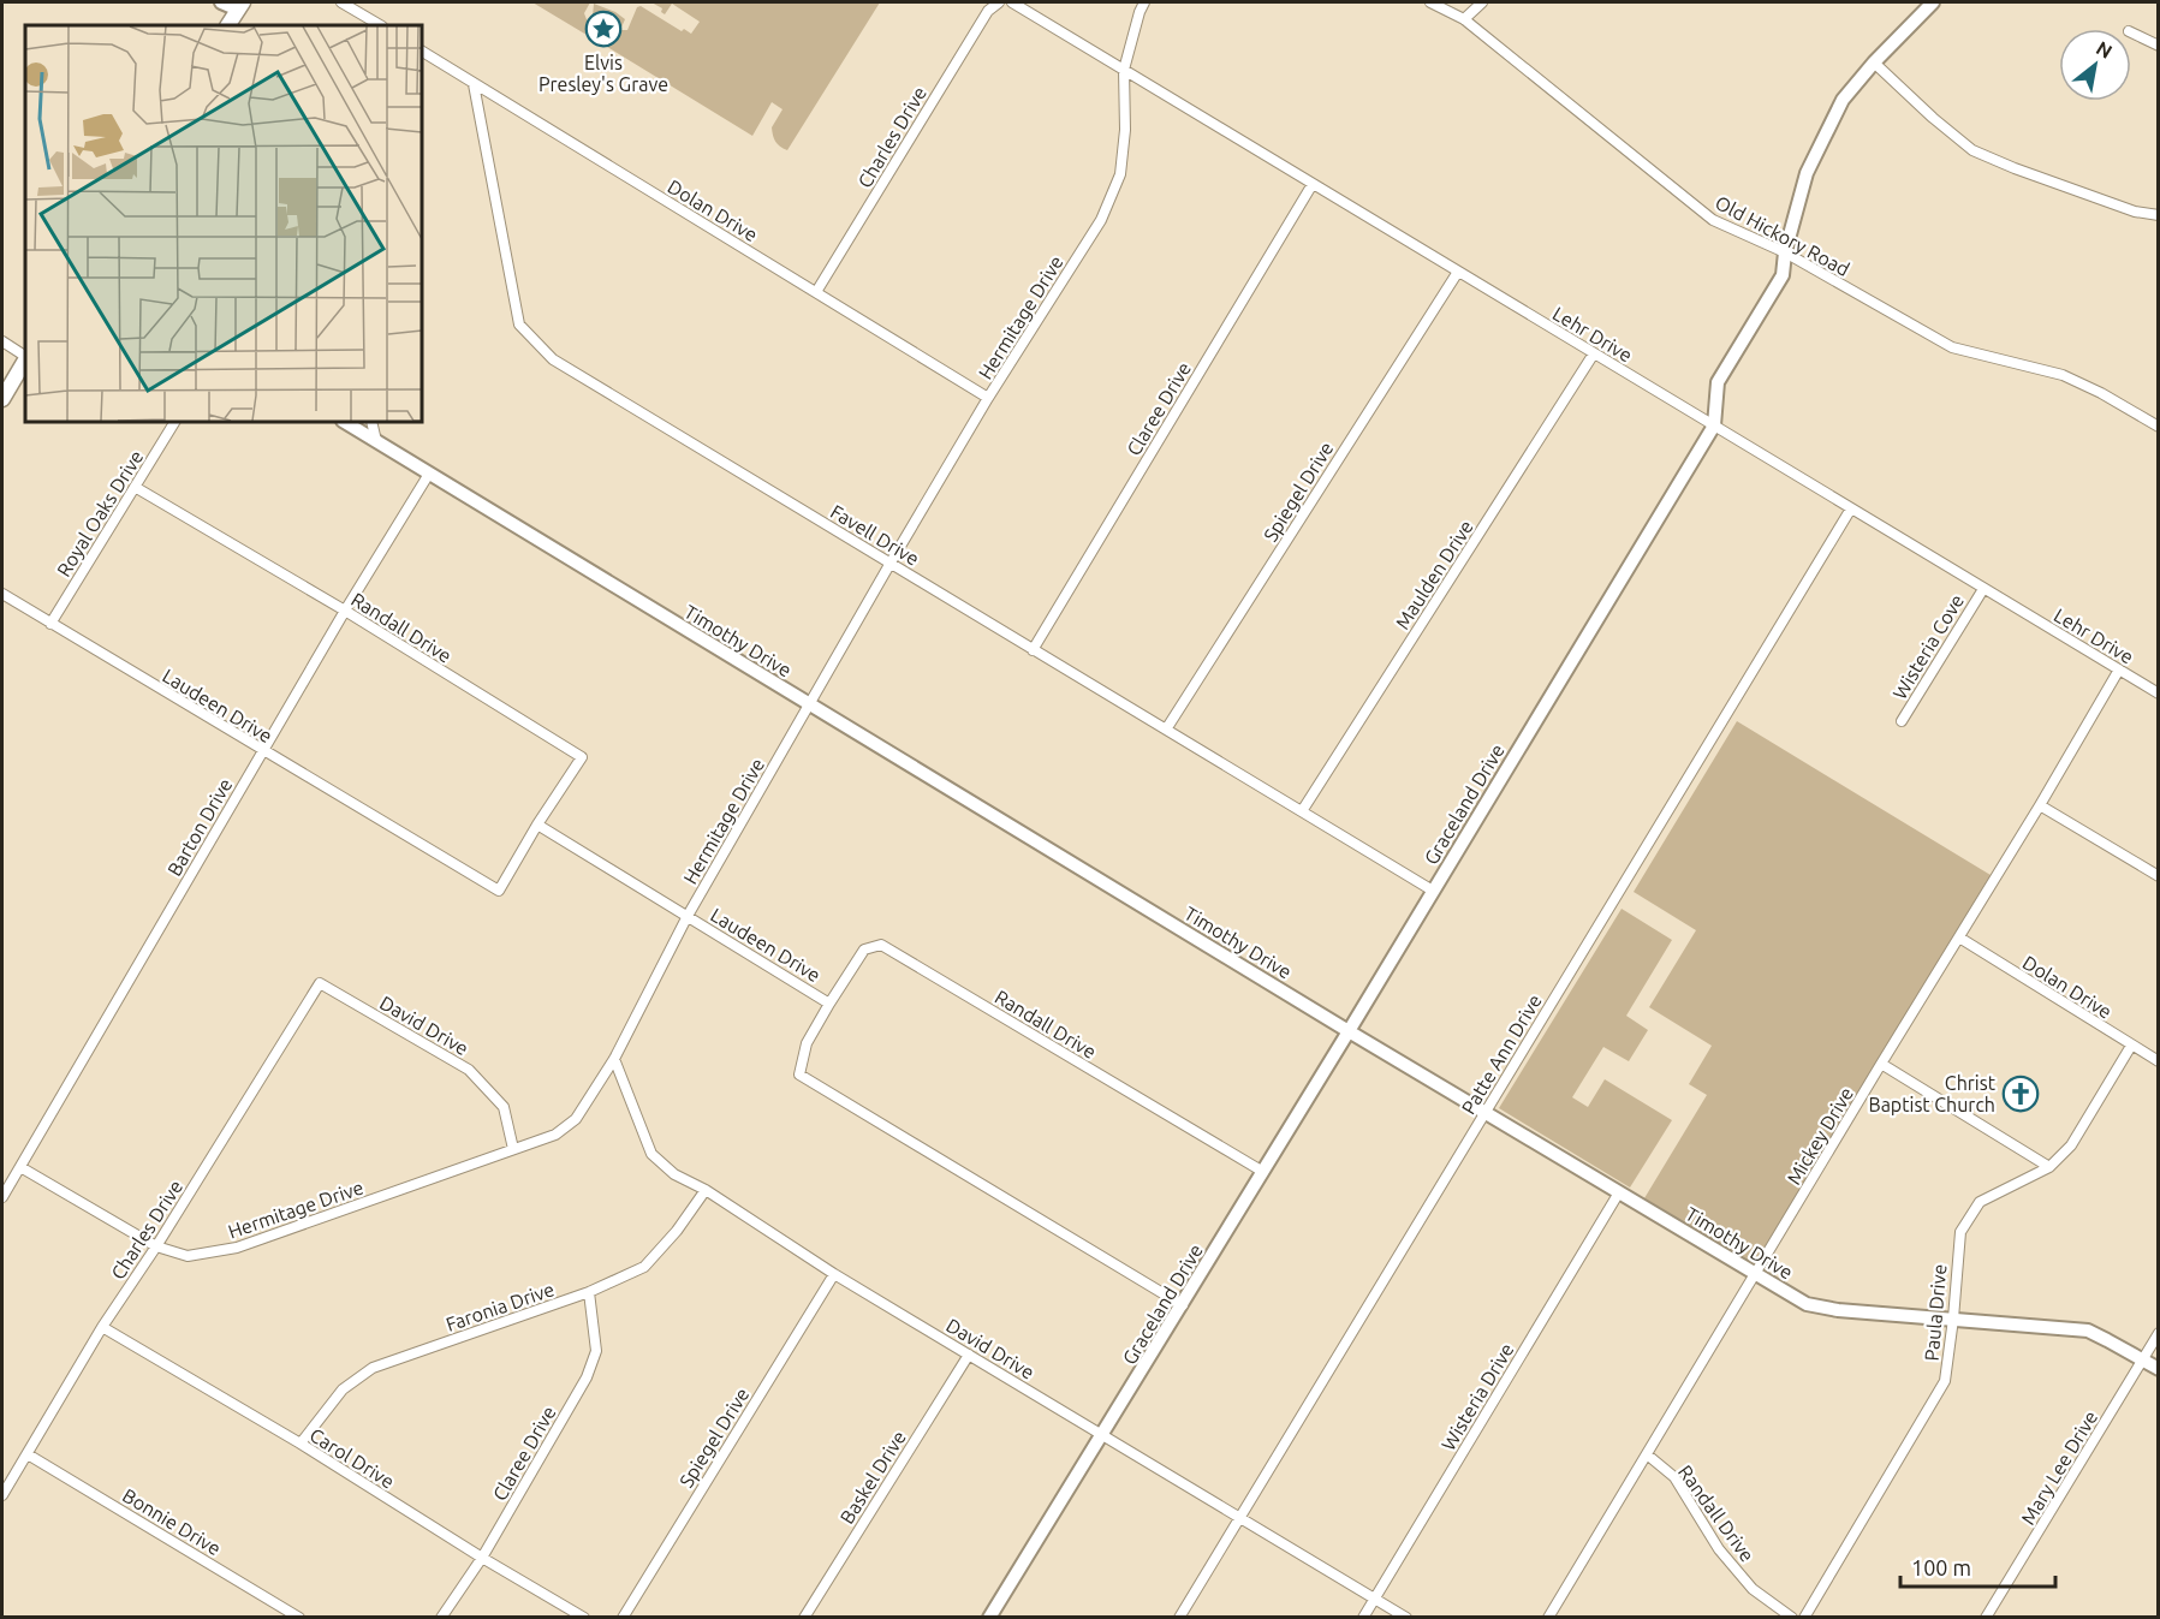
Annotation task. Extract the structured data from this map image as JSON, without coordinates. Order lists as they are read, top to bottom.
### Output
{
  "streets": {
    "street": [
      "Charles Drive",
      "Dolan Drive",
      "Old Hickory Road",
      "Hermitage Drive",
      "Lehr Drive",
      "Claree Drive",
      "Spiegel Drive",
      "Royal Oaks Drive",
      "Favell Drive",
      "Maulden Drive",
      "Randall Drive",
      "Timothy Drive",
      "Wisteria Cove",
      "Laudeen Drive",
      "Graceland Drive",
      "Barton Drive",
      "David Drive",
      "Patte Ann Drive",
      "Mickey Drive",
      "Faronia Drive",
      "Paula Drive",
      "Wisteria Drive",
      "Carol Drive",
      "Mary Lee Drive",
      "Baskel Drive",
      "Bonnie Drive"
    ]
  },
  "crossings": [
    ["Charles Drive", "Dolan Drive"],
    ["Charles Drive", "Hermitage Drive"],
    ["Charles Drive", "David Drive"],
    ["Charles Drive", "Carol Drive"],
    ["Charles Drive", "Bonnie Drive"],
    ["Dolan Drive", "Hermitage Drive"],
    ["Dolan Drive", "Favell Drive"],
    ["Dolan Drive", "Mickey Drive"],
    ["Dolan Drive", "Paula Drive"],
    ["Old Hickory Road", "Graceland Drive"],
    ["Hermitage Drive", "Lehr Drive"],
    ["Hermitage Drive", "Favell Drive"],
    ["Hermitage Drive", "Timothy Drive"],
    ["Hermitage Drive", "Laudeen Drive"],
    ["Hermitage Drive", "Barton Drive"],
    ["Hermitage Drive", "David Drive"],
    ["Lehr Drive", "Claree Drive"],
    ["Lehr Drive", "Spiegel Drive"],
    ["Lehr Drive", "Maulden Drive"],
    ["Lehr Drive", "Wisteria Cove"],
    ["Lehr Drive", "Graceland Drive"],
    ["Lehr Drive", "Patte Ann Drive"],
    ["Lehr Drive", "Mickey Drive"],
    ["Claree Drive", "Favell Drive"],
    ["Claree Drive", "Faronia Drive"],
    ["Claree Drive", "Carol Drive"],
    ["Spiegel Drive", "Favell Drive"],
    ["Spiegel Drive", "David Drive"],
    ["Royal Oaks Drive", "Randall Drive"],
    ["Royal Oaks Drive", "Laudeen Drive"],
    ["Favell Drive", "Maulden Drive"],
    ["Favell Drive", "Graceland Drive"],
    ["Randall Drive", "Laudeen Drive"],
    ["Randall Drive", "Graceland Drive"],
    ["Randall Drive", "Barton Drive"],
    ["Randall Drive", "Mickey Drive"],
    ["Timothy Drive", "Graceland Drive"],
    ["Timothy Drive", "Barton Drive"],
    ["Timothy Drive", "Patte Ann Drive"],
    ["Timothy Drive", "Mickey Drive"],
    ["Timothy Drive", "Paula Drive"],
    ["Timothy Drive", "Wisteria Drive"],
    ["Timothy Drive", "Mary Lee Drive"],
    ["Laudeen Drive", "Graceland Drive"],
    ["Laudeen Drive", "Barton Drive"],
    ["Graceland Drive", "David Drive"],
    ["David Drive", "Patte Ann Drive"],
    ["David Drive", "Faronia Drive"],
    ["David Drive", "Wisteria Drive"],
    ["David Drive", "Baskel Drive"],
    ["Faronia Drive", "Carol Drive"]
  ],
  "places": {
    "place": ["Elvis Presley's Grave"],
    "church": ["Christ Baptist Church"]
  },
  "scale_bar": "100 m",
  "north": "top right"
}
